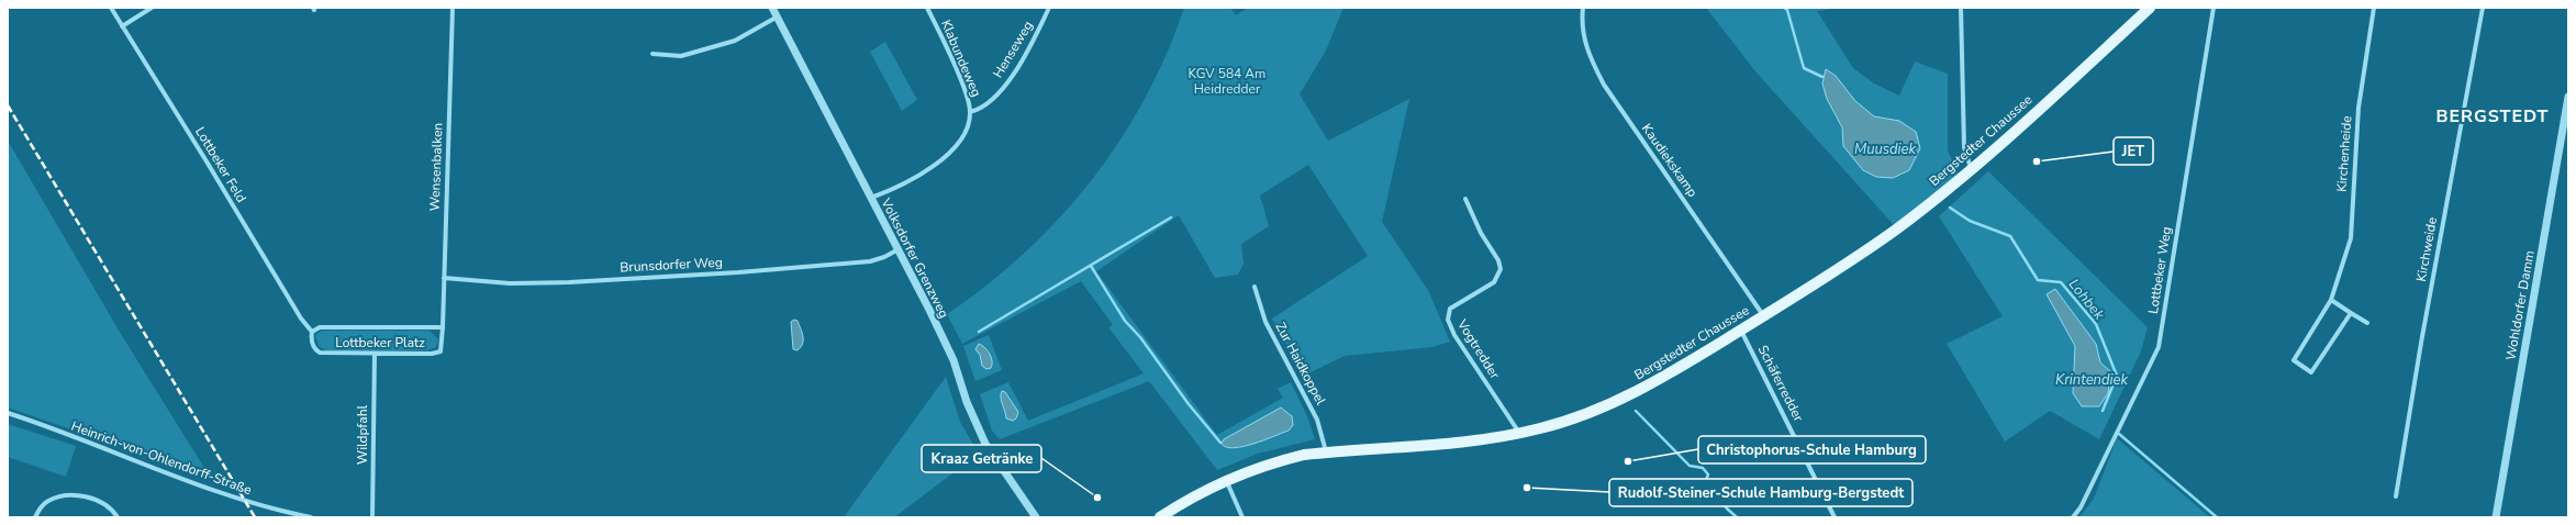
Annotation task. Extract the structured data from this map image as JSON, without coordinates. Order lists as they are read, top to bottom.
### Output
{
  "streets": {
    "main road": ["Bergstedter Chaussee"],
    "street": [
      "Henseweg",
      "Klabundeweg",
      "Kirchenheide",
      "Kaudiekskamp",
      "Lottbeker Feld",
      "Wensenbalken",
      "Kirchweide",
      "Volksdorfer Grenzweg",
      "Brunsdorfer Weg",
      "Lottbeker Weg",
      "Wohldorfer Damm",
      "Lottbeker Platz",
      "Vogtredder",
      "Zur Haidkoppel",
      "Schäferredder",
      "Wildpfahl",
      "Heinrich-von-Ohlendorff-Straße"
    ]
  },
  "crossings": [
    ["Henseweg", "Klabundeweg"],
    ["Klabundeweg", "Volksdorfer Grenzweg"],
    ["Bergstedter Chaussee", "Kaudiekskamp"],
    ["Bergstedter Chaussee", "Vogtredder"],
    ["Bergstedter Chaussee", "Zur Haidkoppel"],
    ["Bergstedter Chaussee", "Schäferredder"],
    ["Lottbeker Feld", "Lottbeker Platz"],
    ["Wensenbalken", "Brunsdorfer Weg"],
    ["Wensenbalken", "Lottbeker Platz"],
    ["Volksdorfer Grenzweg", "Brunsdorfer Weg"],
    ["Lottbeker Platz", "Wildpfahl"]
  ],
  "districts": ["BERGSTEDT"],
  "water": ["Muusdiek", "Lohbek", "Krintendiek"],
  "parks": ["KGV 584 Am Heidredder"],
  "places": [
    "JET",
    "Christophorus-Schule Hamburg",
    "Rudolf-Steiner-Schule Hamburg-Bergstedt",
    "Kraaz Getränke"
  ]
}
